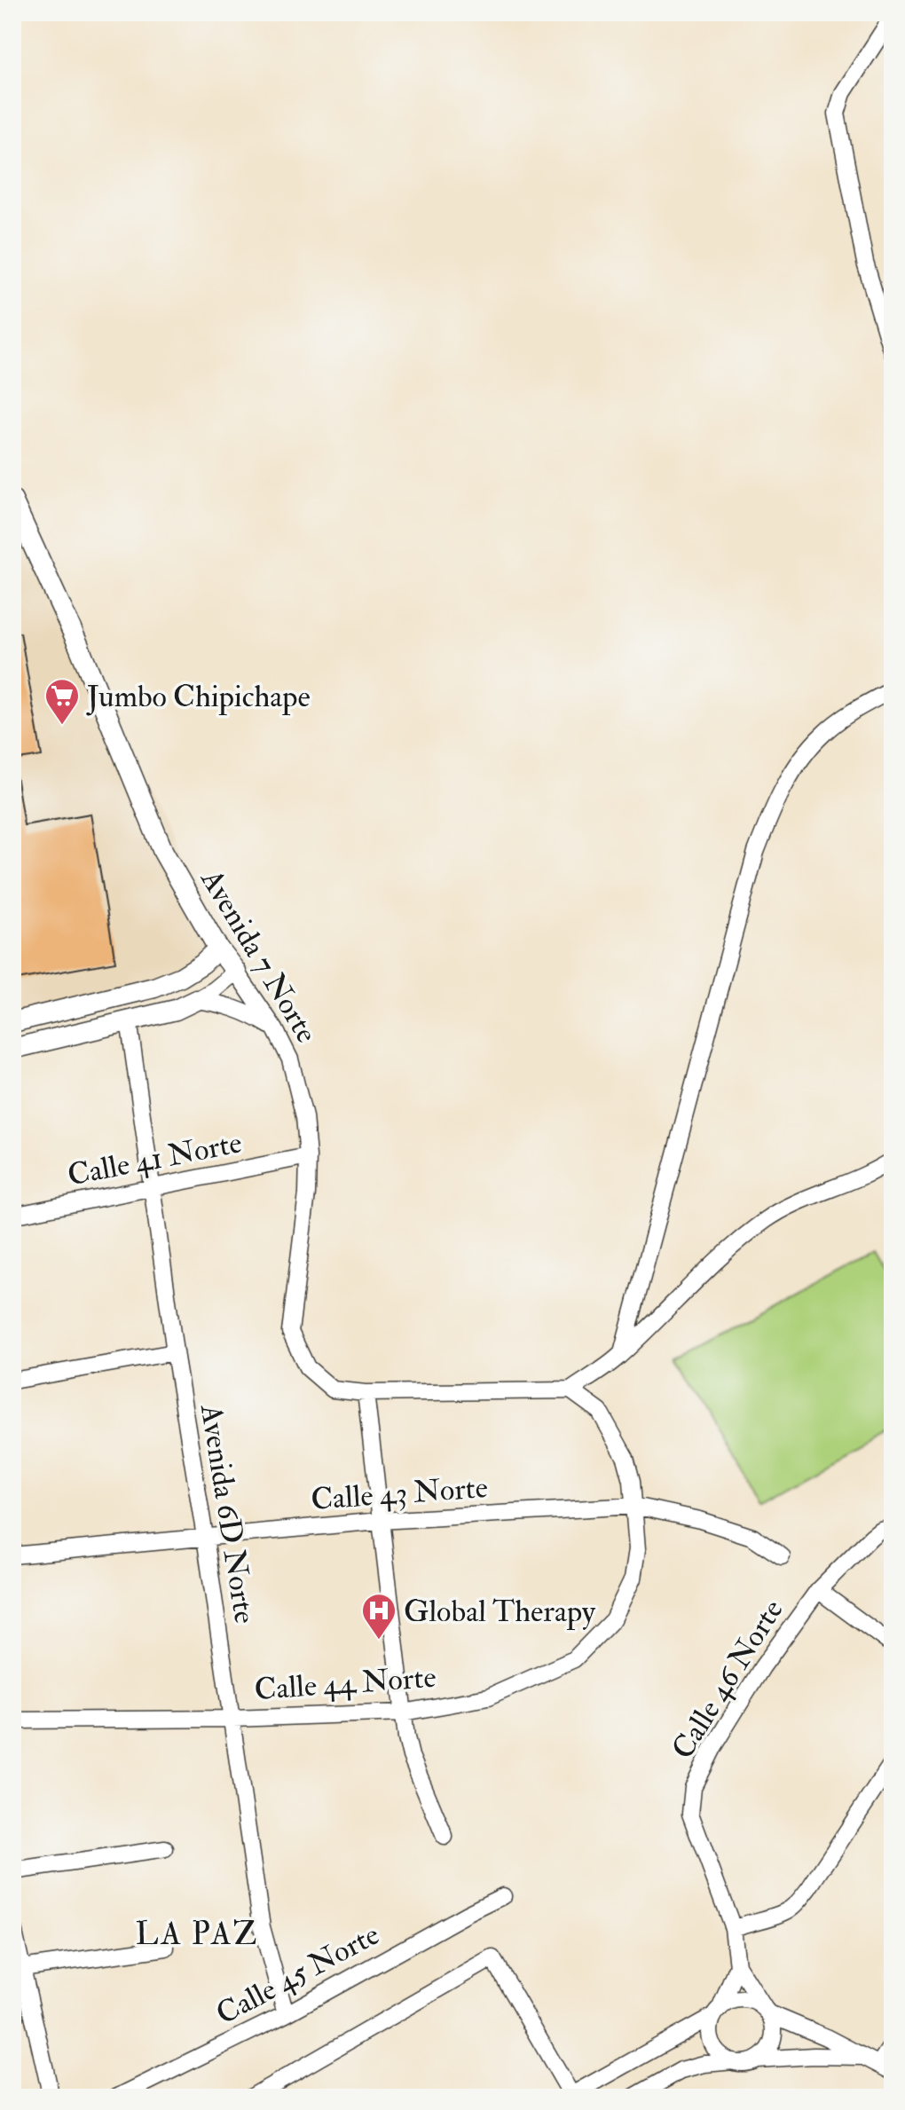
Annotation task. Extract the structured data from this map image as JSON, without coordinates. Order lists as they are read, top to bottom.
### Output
{
  "streets": {
    "street": [
      "Avenida 7 Norte",
      "Calle 41 Norte",
      "Calle 43 Norte",
      "Avenida 6D Norte",
      "Calle 46 Norte",
      "Calle 44 Norte",
      "Calle 45 Norte"
    ]
  },
  "crossings": [
    ["Avenida 7 Norte", "Calle 41 Norte"],
    ["Avenida 7 Norte", "Calle 44 Norte"],
    ["Calle 41 Norte", "Avenida 6D Norte"],
    ["Calle 43 Norte", "Avenida 6D Norte"],
    ["Calle 43 Norte", "Calle 44 Norte"],
    ["Avenida 6D Norte", "Calle 44 Norte"],
    ["Avenida 6D Norte", "Calle 45 Norte"]
  ],
  "districts": ["LA PAZ"],
  "places": {
    "supermarket": ["Jumbo Chipichape"],
    "hospital": ["Global Therapy"]
  }
}
